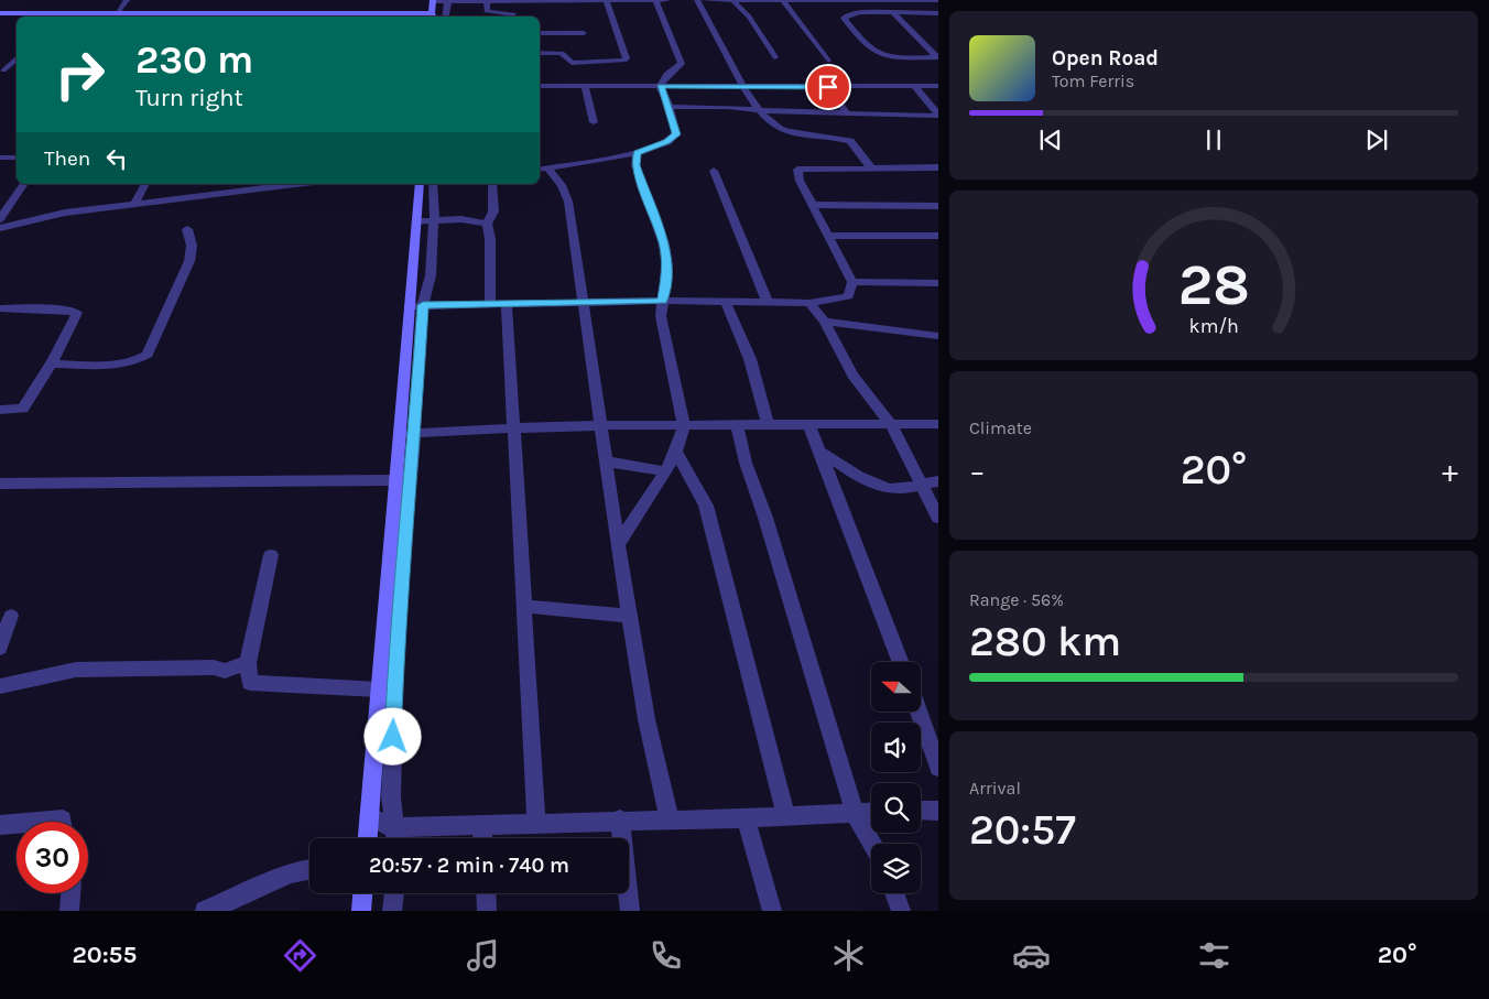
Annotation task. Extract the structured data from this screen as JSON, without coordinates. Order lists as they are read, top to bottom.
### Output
{
  "north": "left",
  "page": {
    "turn": ["230 m", "Turn right"],
    "song": ["Open Road", "Tom Ferris"],
    "then": "Then",
    "tile": [
      "Climate",
      ["Range · 56%", "280 km"],
      ["Arrival", "20:57"]
    ],
    "heat": ["−", "20°", "+"],
    "limit": "30",
    "trip": "20:57 · 2 min · 740 m",
    "tabs": ["20:55", "20°"],
    "gauge": ["28", "km/h"]
  }
}
